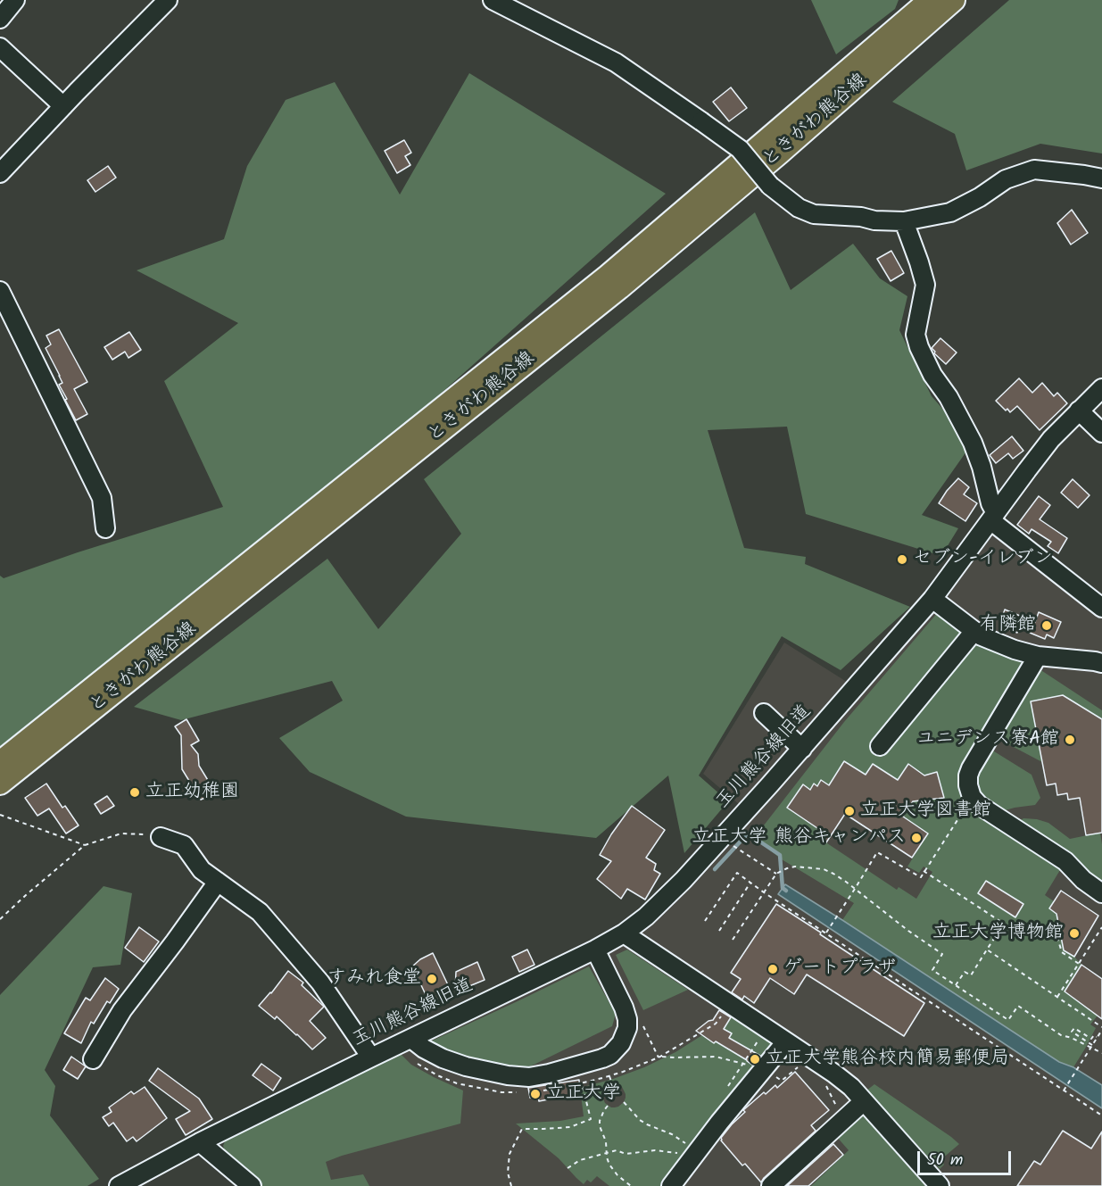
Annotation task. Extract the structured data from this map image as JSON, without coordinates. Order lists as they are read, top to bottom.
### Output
{
  "streets": {
    "main road": ["ときがわ熊谷線"],
    "street": ["玉川熊谷線旧道"]
  },
  "places": [
    "セブン-イレブン",
    "有隣館",
    "ユニデンス寮A館",
    "立正幼稚園",
    "立正大学図書館",
    "立正大学 熊谷キャンパス",
    "立正大学博物館",
    "ゲートプラザ",
    "すみれ食堂",
    "立正大学熊谷校内簡易郵便局",
    "立正大学"
  ],
  "scale_bar": "50 m"
}
